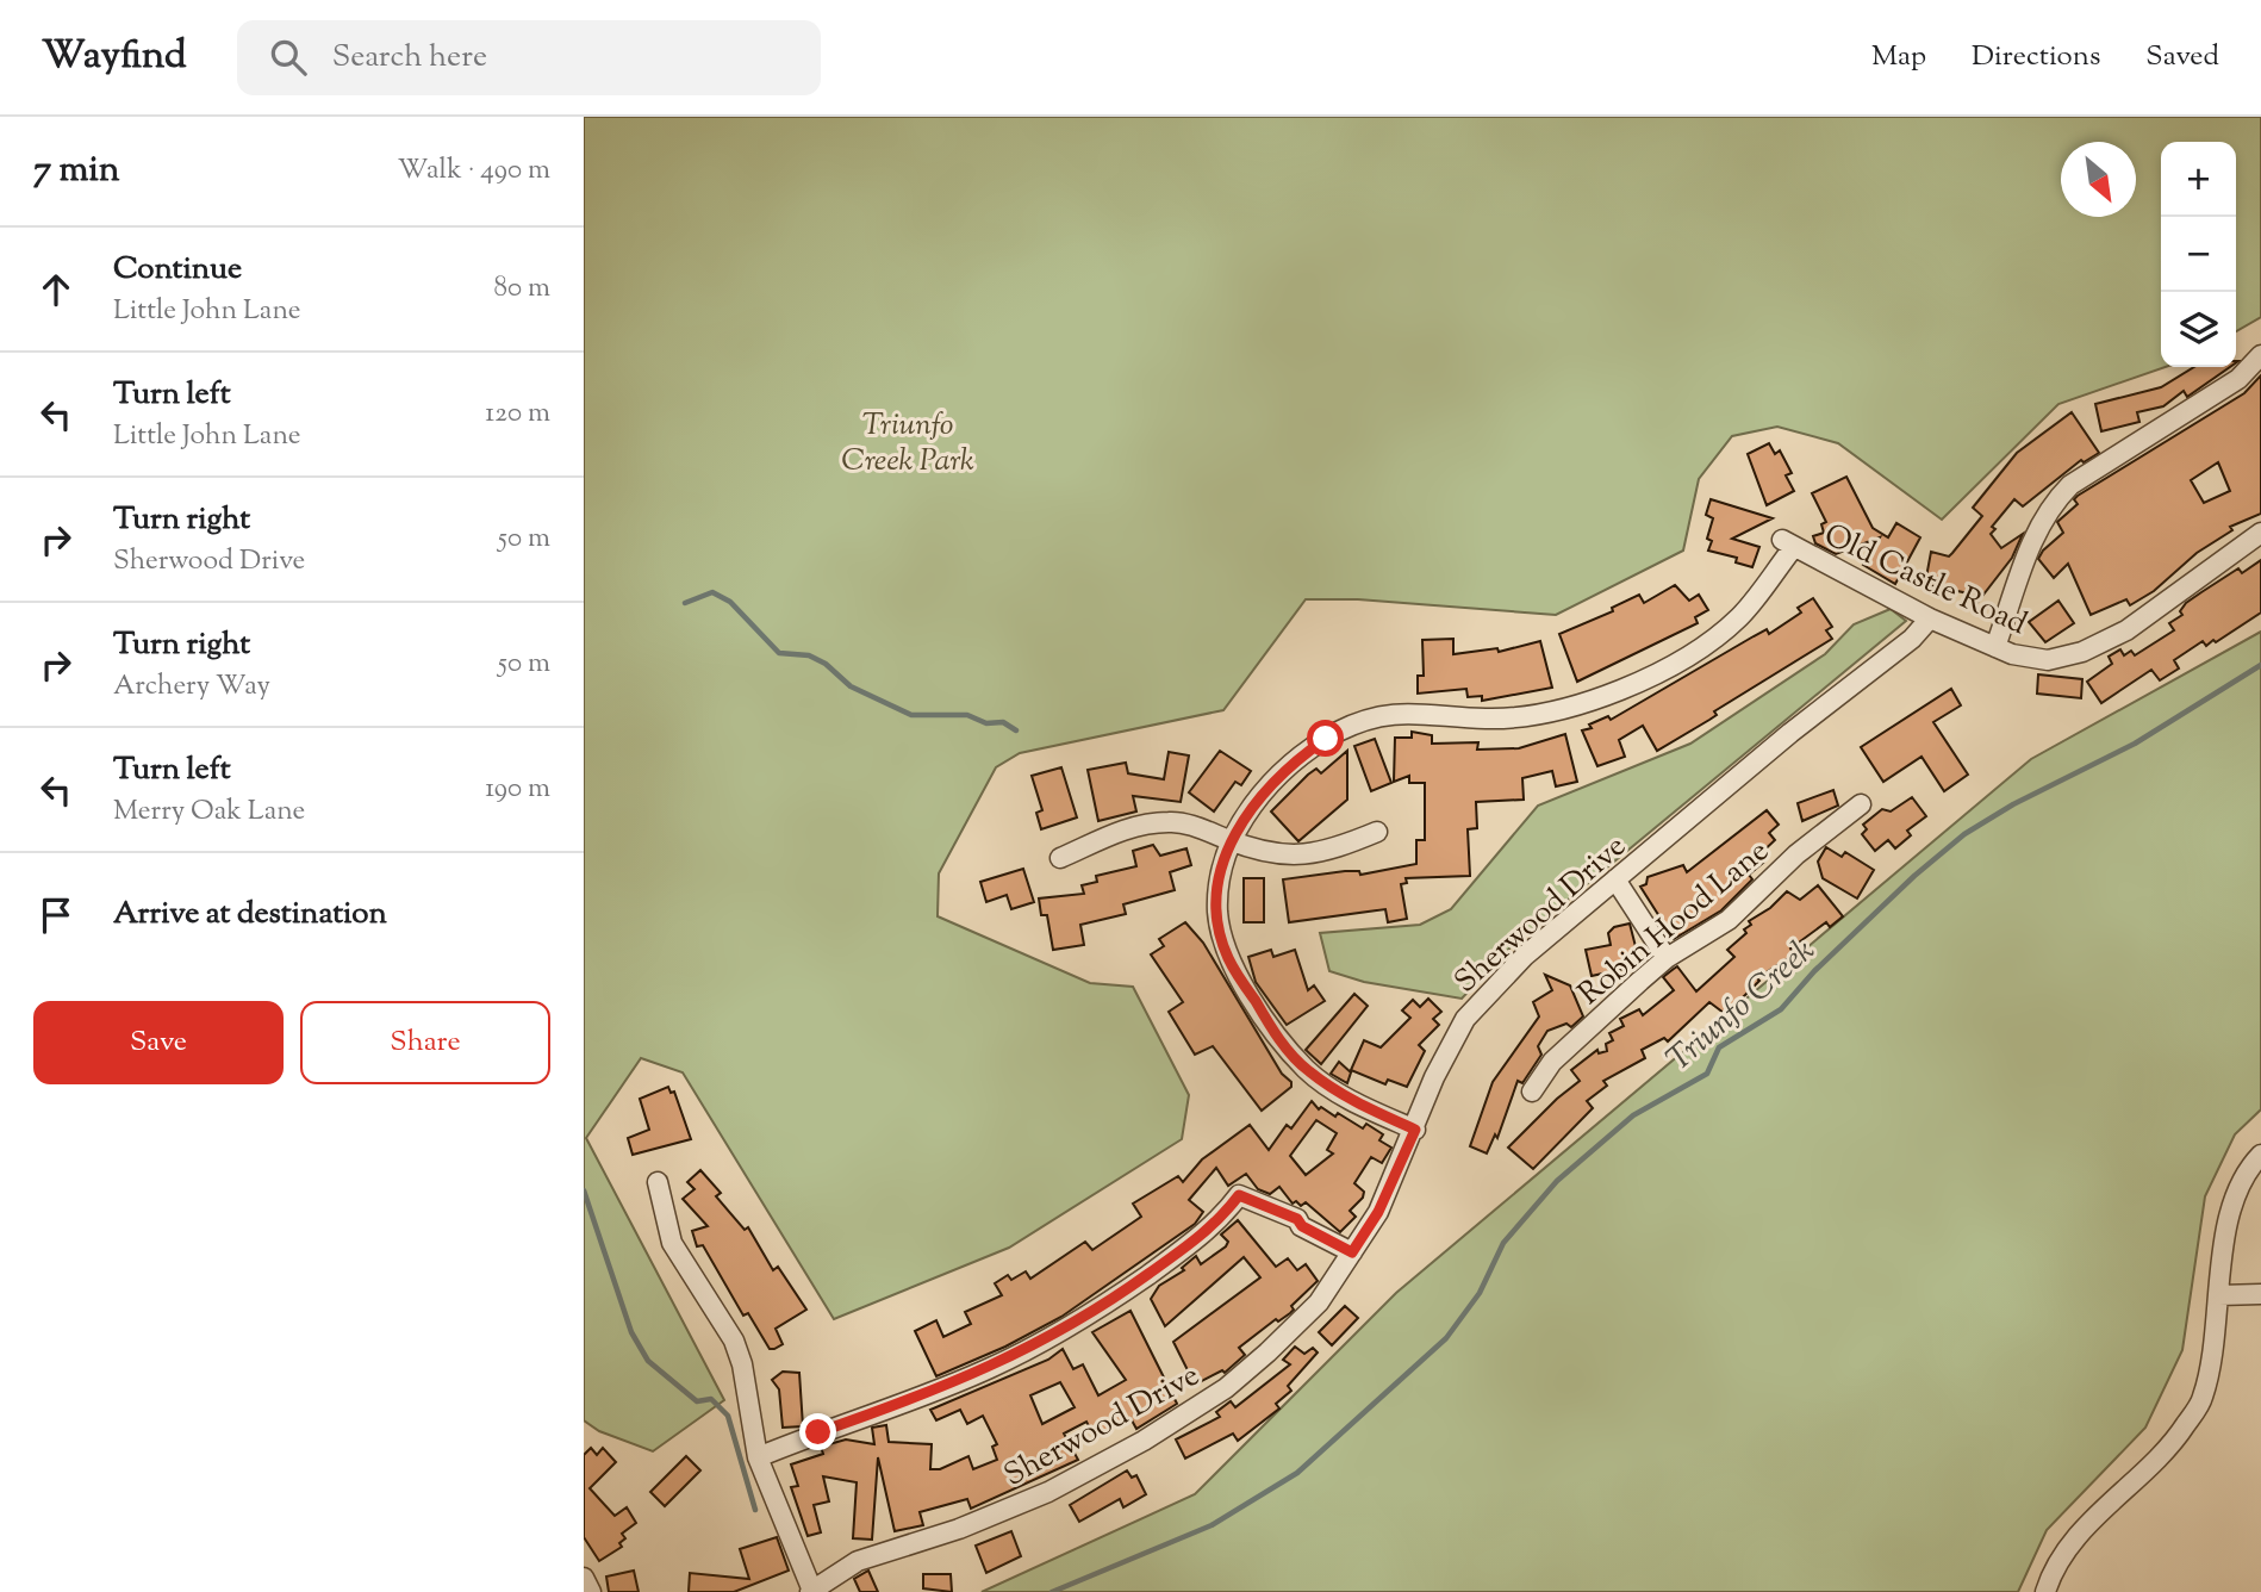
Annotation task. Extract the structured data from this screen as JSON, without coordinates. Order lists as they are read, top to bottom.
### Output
{
  "streets": {
    "street": ["Old Castle Road", "Sherwood Drive", "Robin Hood Lane"]
  },
  "crossings": [
    ["Old Castle Road", "Sherwood Drive"]
  ],
  "water": ["Triunfo Creek"],
  "parks": ["Triunfo Creek Park"],
  "north": "bottom right",
  "page": {
    "header": "Wayfind",
    "search": "Search here",
    "nav": ["Map", "Directions", "Saved"],
    "heading": ["7 min", "Walk · 490 m"],
    "map_buttons": ["+", "−"],
    "list": [
      ["Continue", "Little John Lane", "80 m"],
      ["Turn left", "Little John Lane", "120 m"],
      ["Turn right", "Sherwood Drive", "50 m"],
      ["Turn right", "Archery Way", "50 m"],
      ["Turn left", "Merry Oak Lane", "190 m"],
      "Arrive at destination"
    ],
    "buttons": ["Save", "Share"]
  }
}
